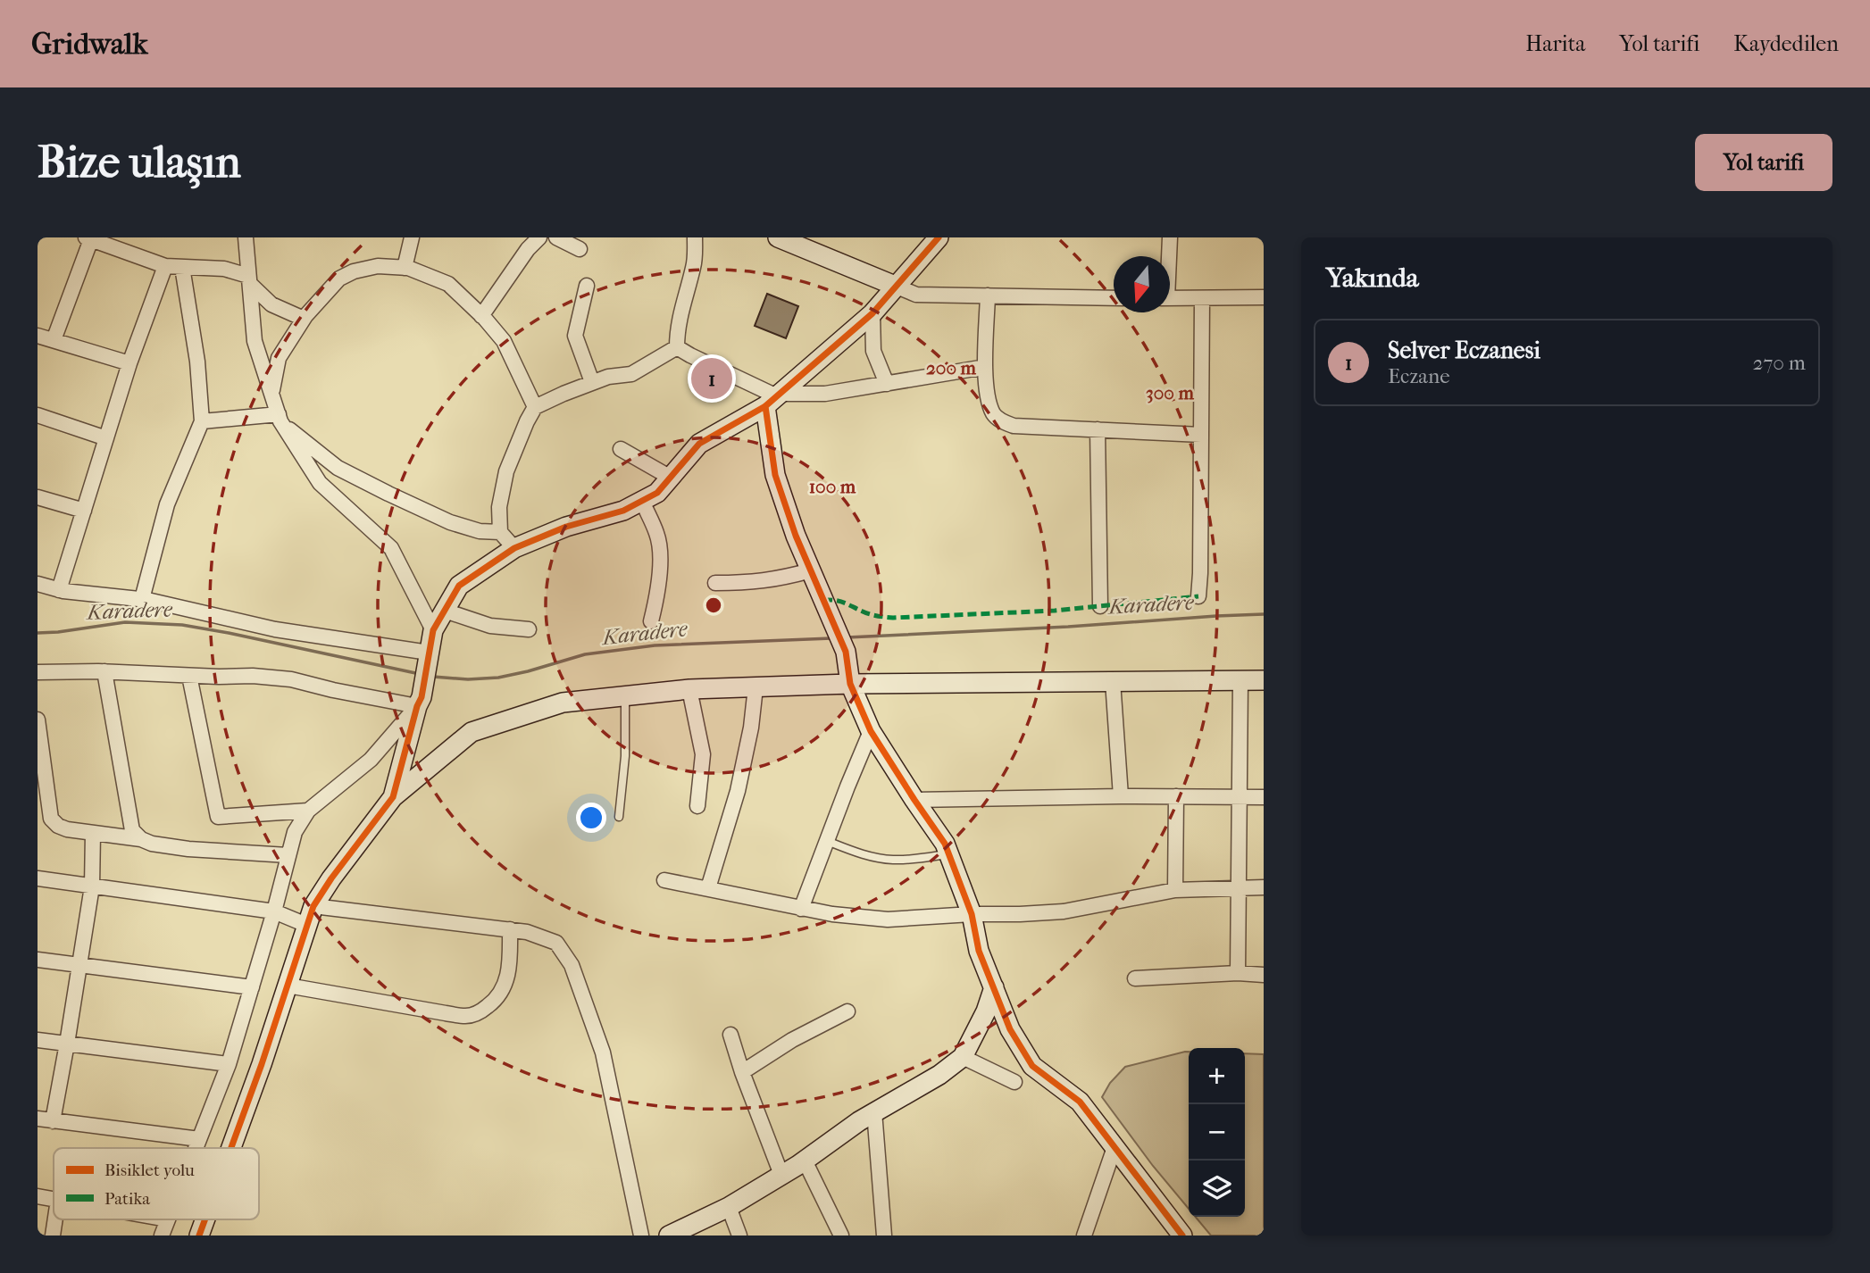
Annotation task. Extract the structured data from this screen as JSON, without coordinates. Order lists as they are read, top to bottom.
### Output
{
  "water": ["Karadere"],
  "legend": ["Bisiklet yolu", "Patika"],
  "north": "bottom",
  "page": {
    "header": "Gridwalk",
    "nav": ["Harita", "Yol tarifi", "Kaydedilen"],
    "buttons": "Yol tarifi",
    "title": "Bize ulaşın",
    "heading": "Yakında",
    "list": [
      {
        "mark": "1",
        "name": "Selver Eczanesi",
        "note": "Eczane",
        "value": "270 m"
      }
    ],
    "pins": "1",
    "map_buttons": ["+", "−"]
  },
  "rings": ["200 m", "300 m", "100 m"]
}
